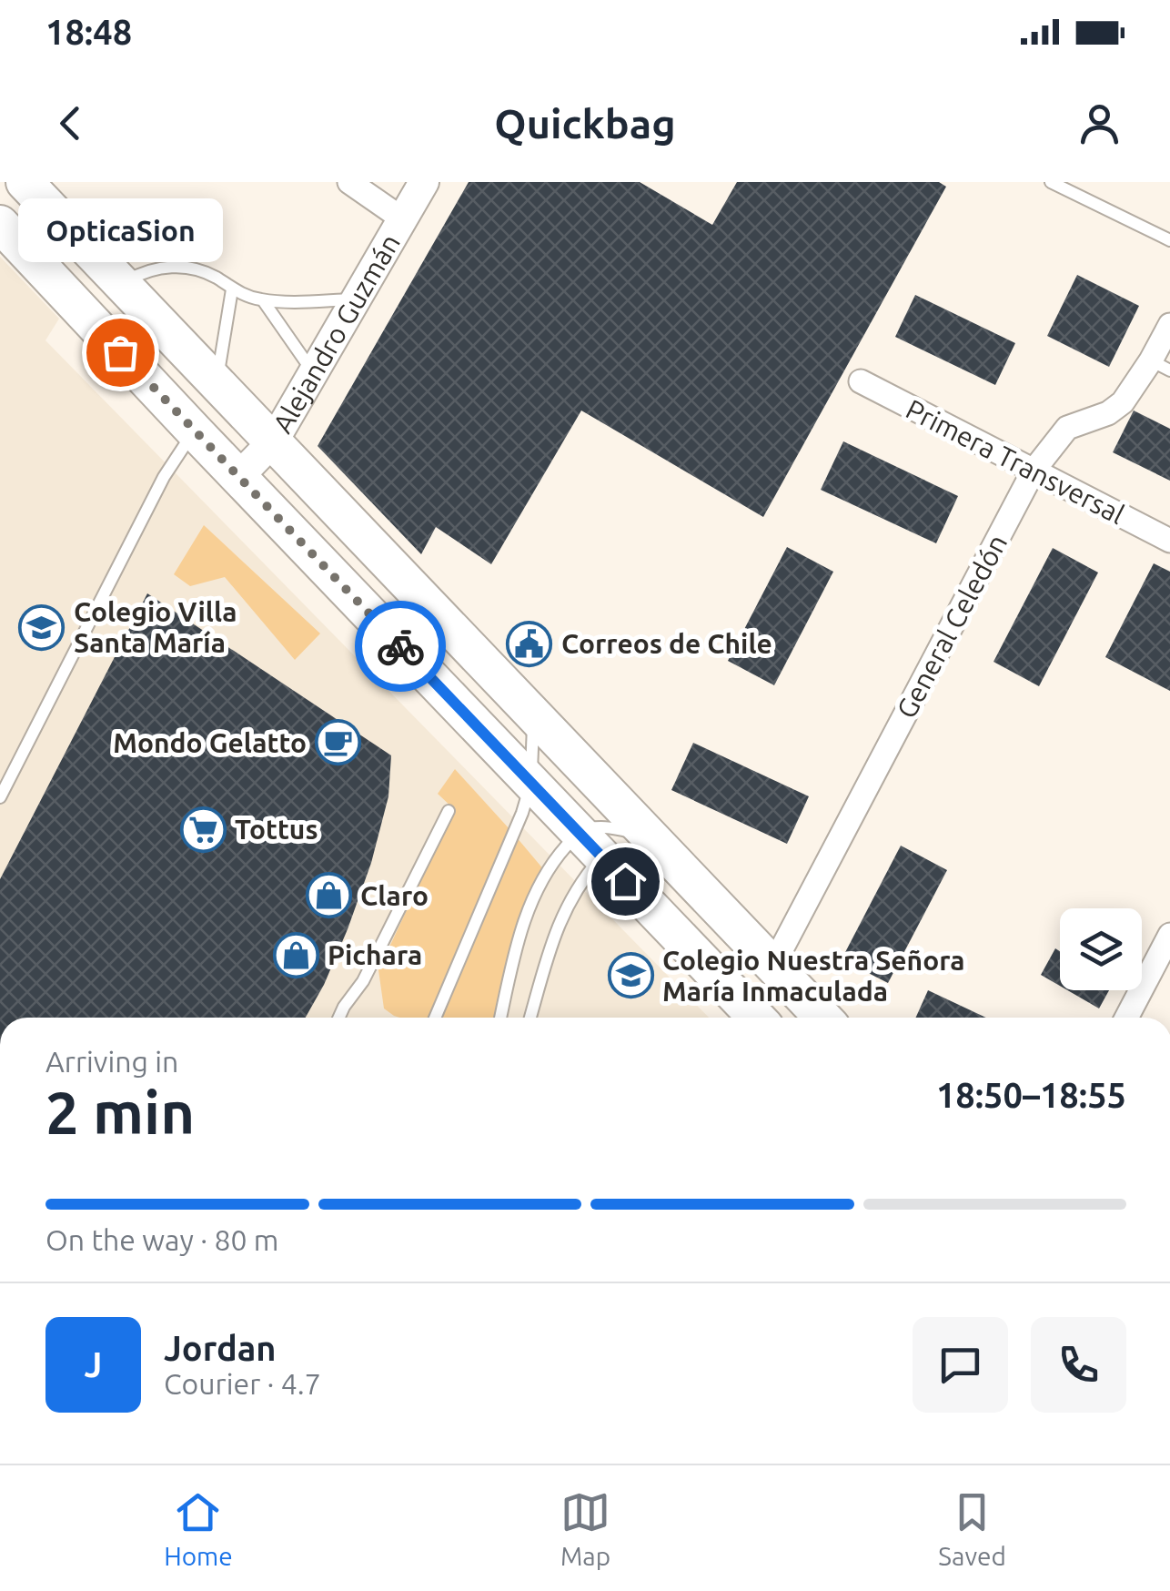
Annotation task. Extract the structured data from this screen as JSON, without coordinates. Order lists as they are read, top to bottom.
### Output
{
  "streets": {
    "street": ["Alejandro Guzmán", "Primera Transversal", "General Celedón"]
  },
  "crossings": [
    ["Primera Transversal", "General Celedón"]
  ],
  "places": {
    "other": ["OpticaSion"],
    "school or university": ["Colegio Villa Santa María", "Colegio Nuestra Señora María Inmaculada"],
    "public building": ["Correos de Chile"],
    "cafe": ["Mondo Gelatto"],
    "supermarket": ["Tottus"],
    "shop": ["Claro", "Pichara"]
  },
  "page": {
    "status": "18:48",
    "header": "Quickbag",
    "bubble": "OpticaSion",
    "heading": ["2 min", "Arriving in", "18:50–18:55"],
    "panel": ["Jordan", "Courier · 4.7"],
    "bar": "On the way · 80 m",
    "round": "J",
    "tabs": ["Home", "Map", "Saved"]
  }
}
